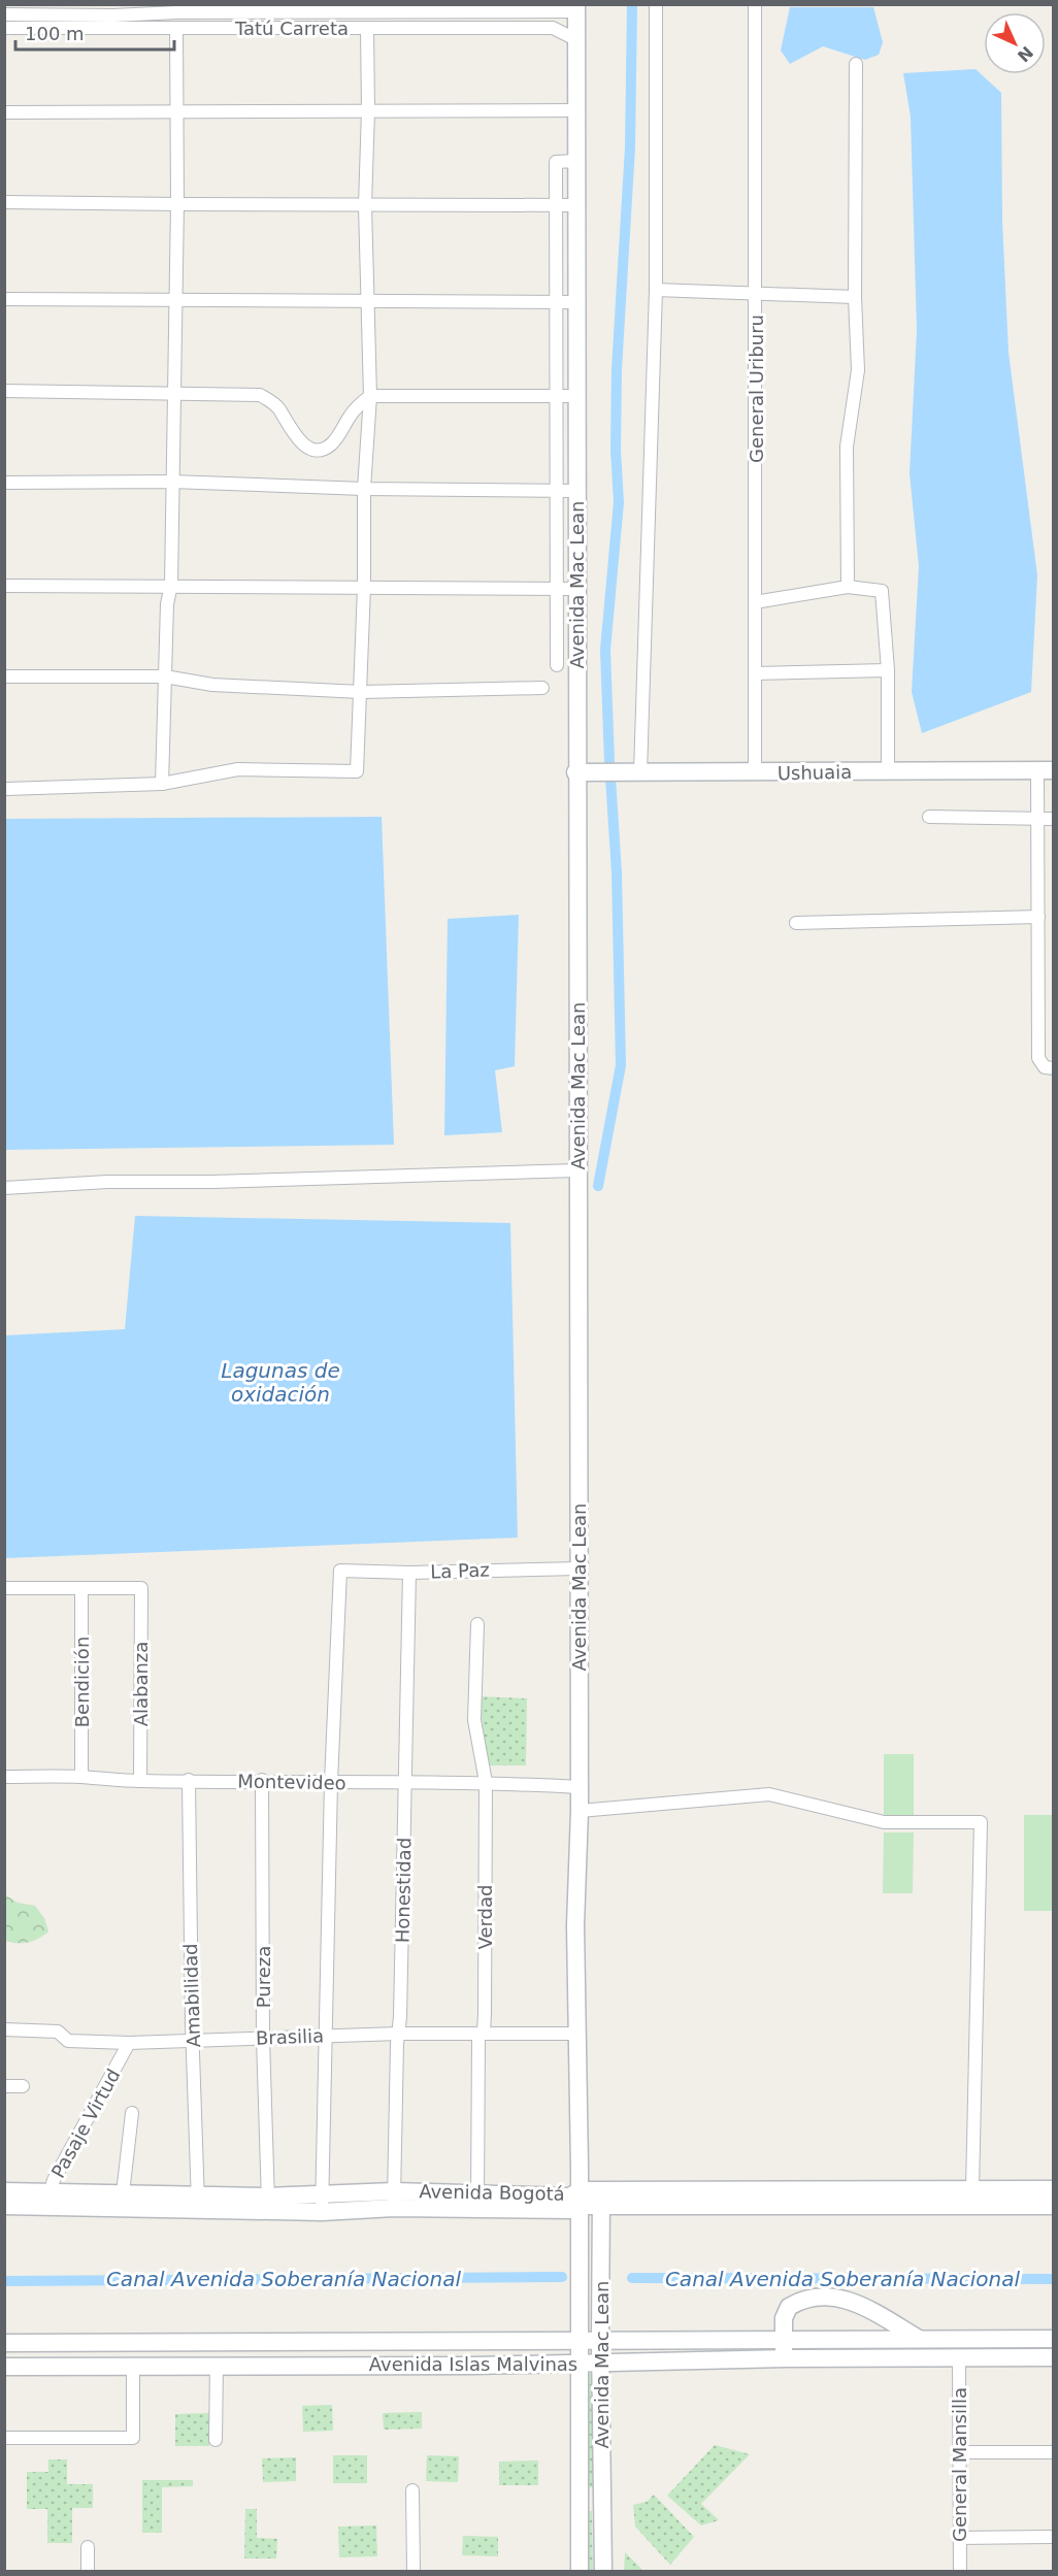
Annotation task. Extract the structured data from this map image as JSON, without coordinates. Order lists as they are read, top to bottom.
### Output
{
  "streets": {
    "main road": [
      "Avenida Mac Lean",
      "Ushuaia",
      "Avenida Bogotá",
      "Avenida Islas Malvinas"
    ],
    "street": [
      "Tatú Carreta",
      "General Uriburu",
      "La Paz",
      "Bendición",
      "Alabanza",
      "Montevideo",
      "Honestidad",
      "Verdad",
      "Pureza",
      "Amabilidad",
      "Brasilia",
      "Pasaje Virtud",
      "General Mansilla"
    ]
  },
  "crossings": [
    ["Tatú Carreta", "Avenida Mac Lean"],
    ["General Uriburu", "Ushuaia"],
    ["Avenida Mac Lean", "Ushuaia"],
    ["Avenida Mac Lean", "La Paz"],
    ["Avenida Mac Lean", "Montevideo"],
    ["Avenida Mac Lean", "Brasilia"],
    ["Avenida Mac Lean", "Avenida Bogotá"],
    ["Avenida Mac Lean", "Avenida Islas Malvinas"],
    ["La Paz", "Montevideo"],
    ["La Paz", "Honestidad"],
    ["Bendición", "Alabanza"],
    ["Bendición", "Montevideo"],
    ["Alabanza", "Montevideo"],
    ["Montevideo", "Honestidad"],
    ["Montevideo", "Verdad"],
    ["Montevideo", "Pureza"],
    ["Montevideo", "Amabilidad"],
    ["Honestidad", "Brasilia"],
    ["Honestidad", "Avenida Bogotá"],
    ["Verdad", "Brasilia"],
    ["Verdad", "Avenida Bogotá"],
    ["Pureza", "Brasilia"],
    ["Pureza", "Avenida Bogotá"],
    ["Amabilidad", "Brasilia"],
    ["Amabilidad", "Avenida Bogotá"],
    ["Brasilia", "Pasaje Virtud"],
    ["Pasaje Virtud", "Avenida Bogotá"],
    ["Avenida Islas Malvinas", "General Mansilla"]
  ],
  "water": ["Lagunas de oxidación", "Canal Avenida Soberanía Nacional"],
  "scale_bar": "100 m",
  "north": "bottom right"
}
